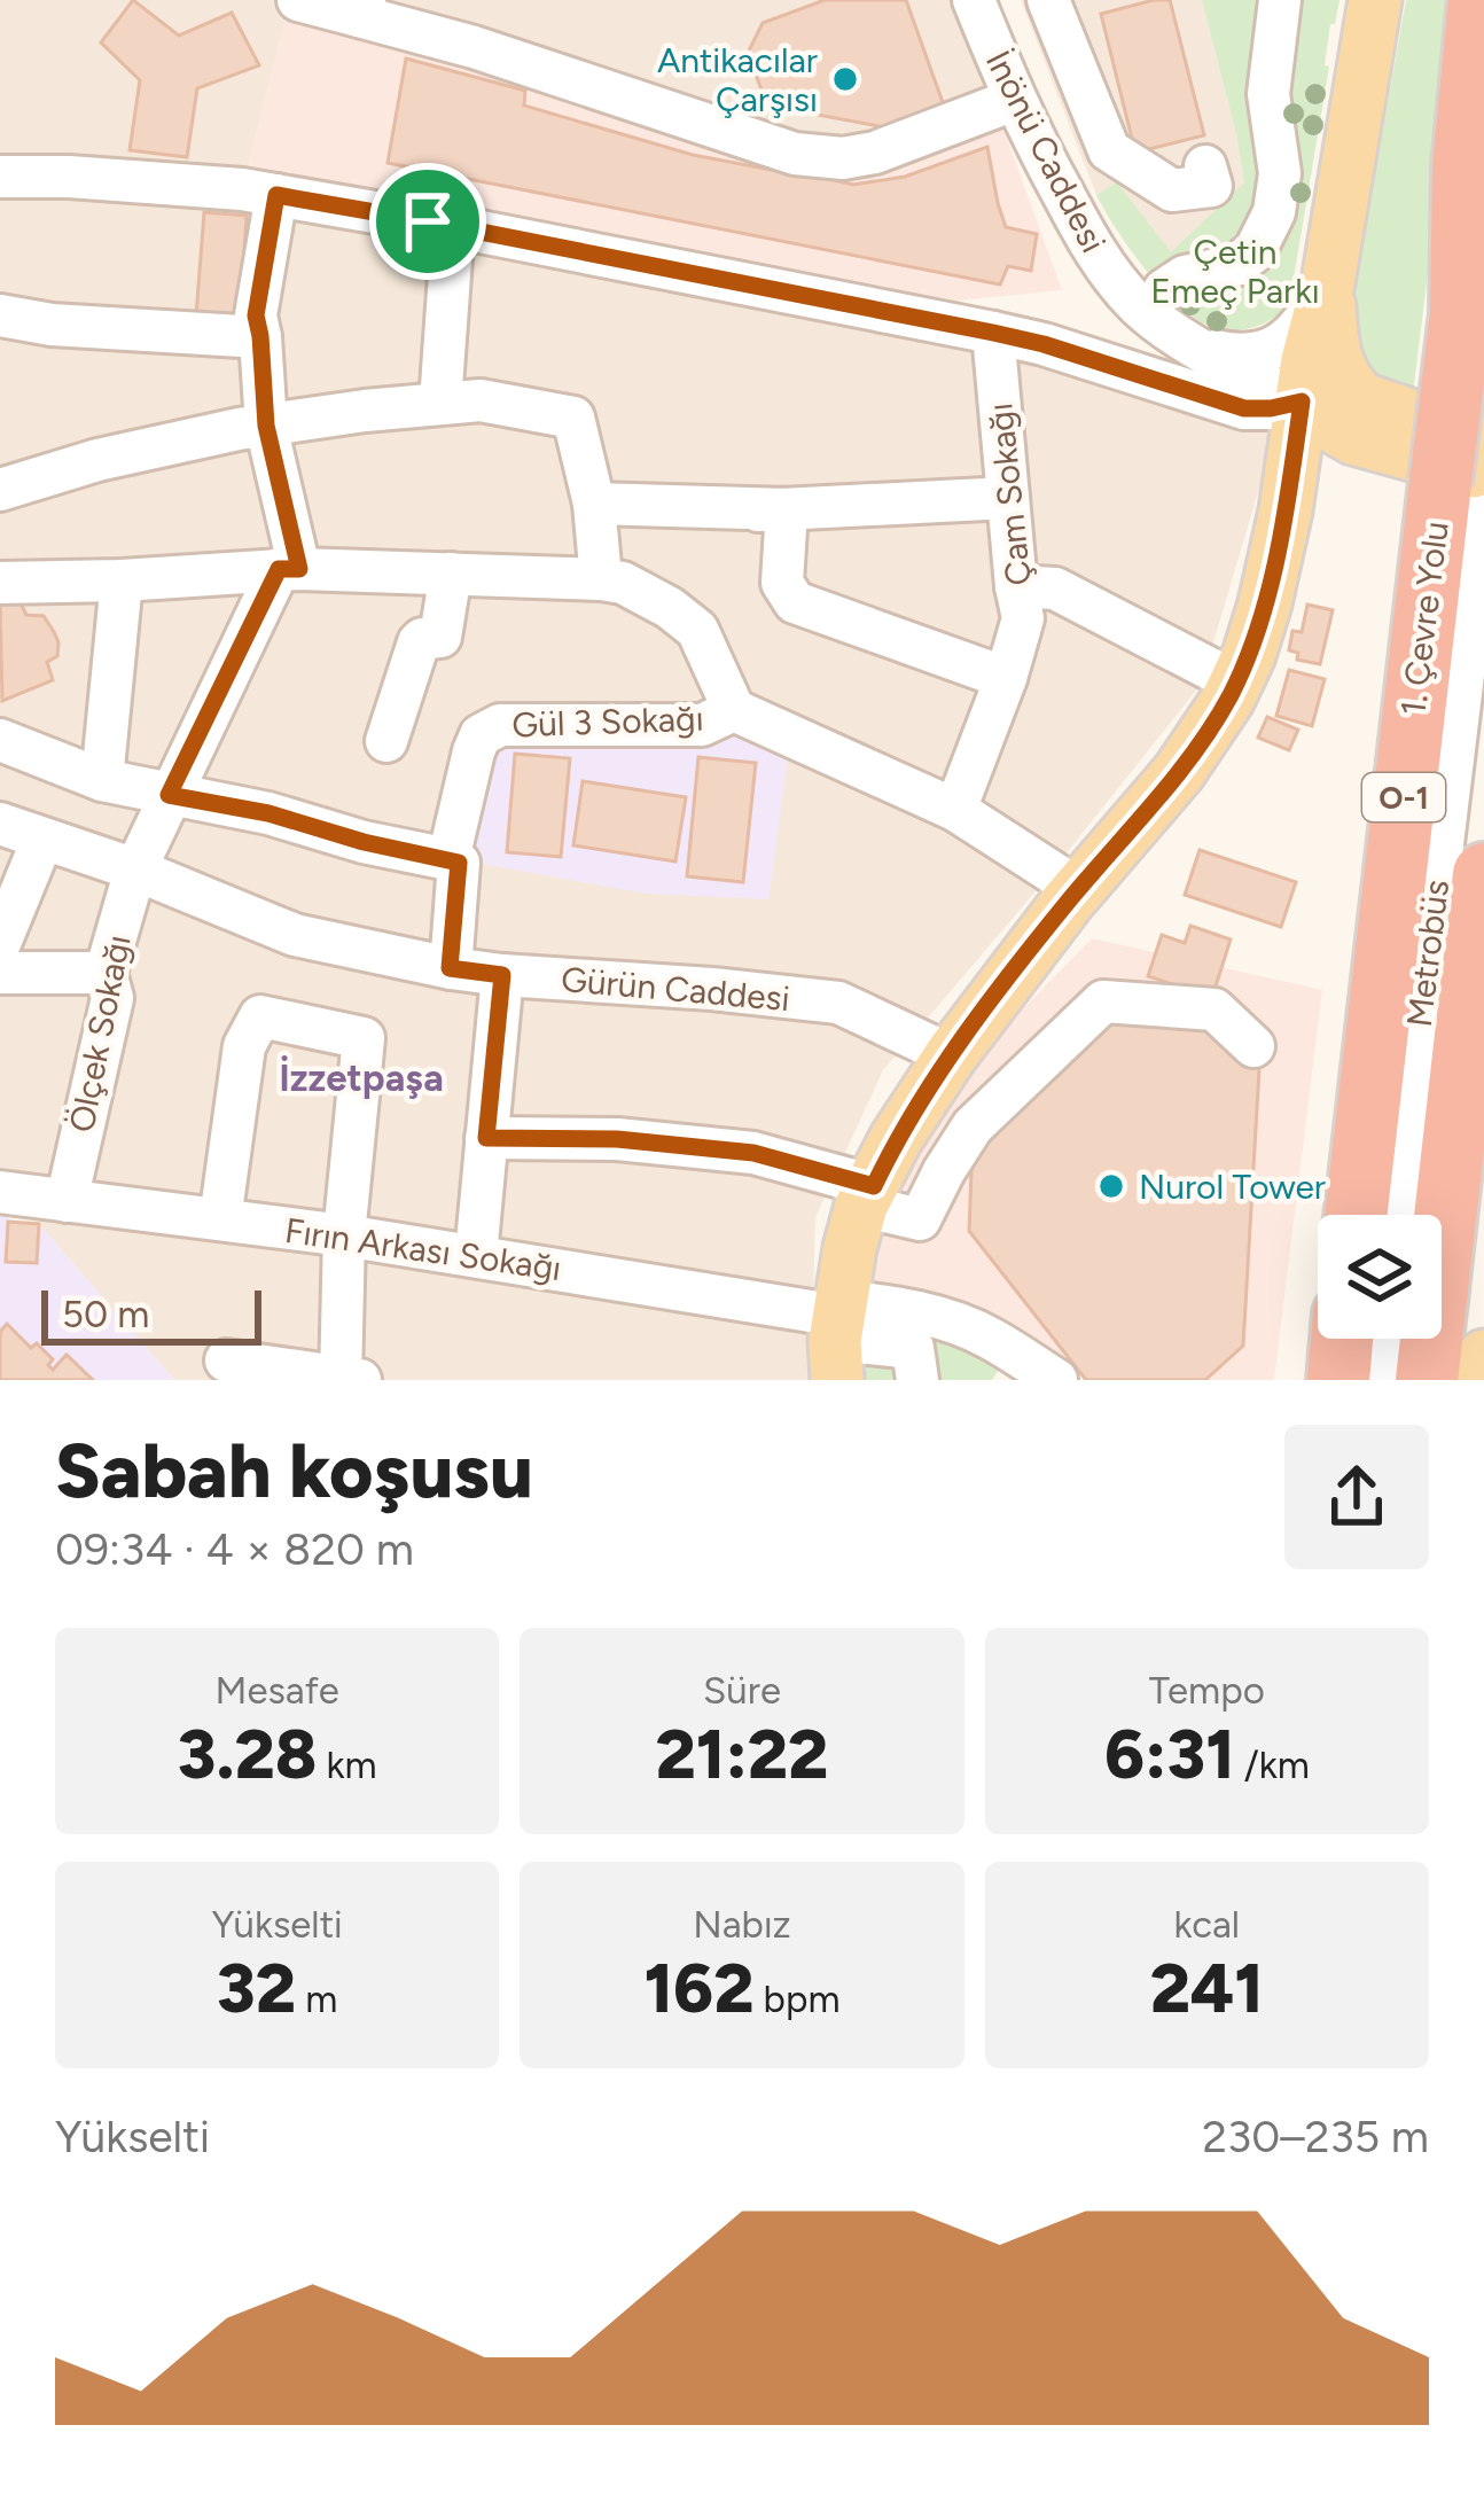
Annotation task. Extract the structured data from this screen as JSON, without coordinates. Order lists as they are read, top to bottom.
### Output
{
  "streets": {
    "highway": ["1. Çevre Yolu", "O-1"],
    "street": [
      "İnönü Caddesi",
      "Çam Sokağı",
      "Gül 3 Sokağı",
      "Metrobüs",
      "Gürün Caddesi",
      "Ölçek Sokağı",
      "Fırın Arkası Sokağı"
    ]
  },
  "crossings": [
    ["1. Çevre Yolu", "Metrobüs"],
    ["Gül 3 Sokağı", "Gürün Caddesi"],
    ["Gürün Caddesi", "Ölçek Sokağı"],
    ["Ölçek Sokağı", "Fırın Arkası Sokağı"]
  ],
  "districts": ["İzzetpaşa"],
  "parks": ["Çetin Emeç Parkı"],
  "places": ["Antikacılar Çarşısı", "Nurol Tower"],
  "scale_bar": "50 m",
  "page": {
    "scale": "50 m",
    "heading": ["Sabah koşusu", "09:34 · 4 × 820 m"],
    "stats": [
      ["Mesafe", "3.28 km"],
      ["Süre", "21:22"],
      ["Tempo", "6:31 /km"],
      ["Yükselti", "32 m"],
      ["Nabız", "162 bpm"],
      ["kcal", "241"]
    ],
    "chart": ["Yükselti", "230–235 m"]
  }
}
